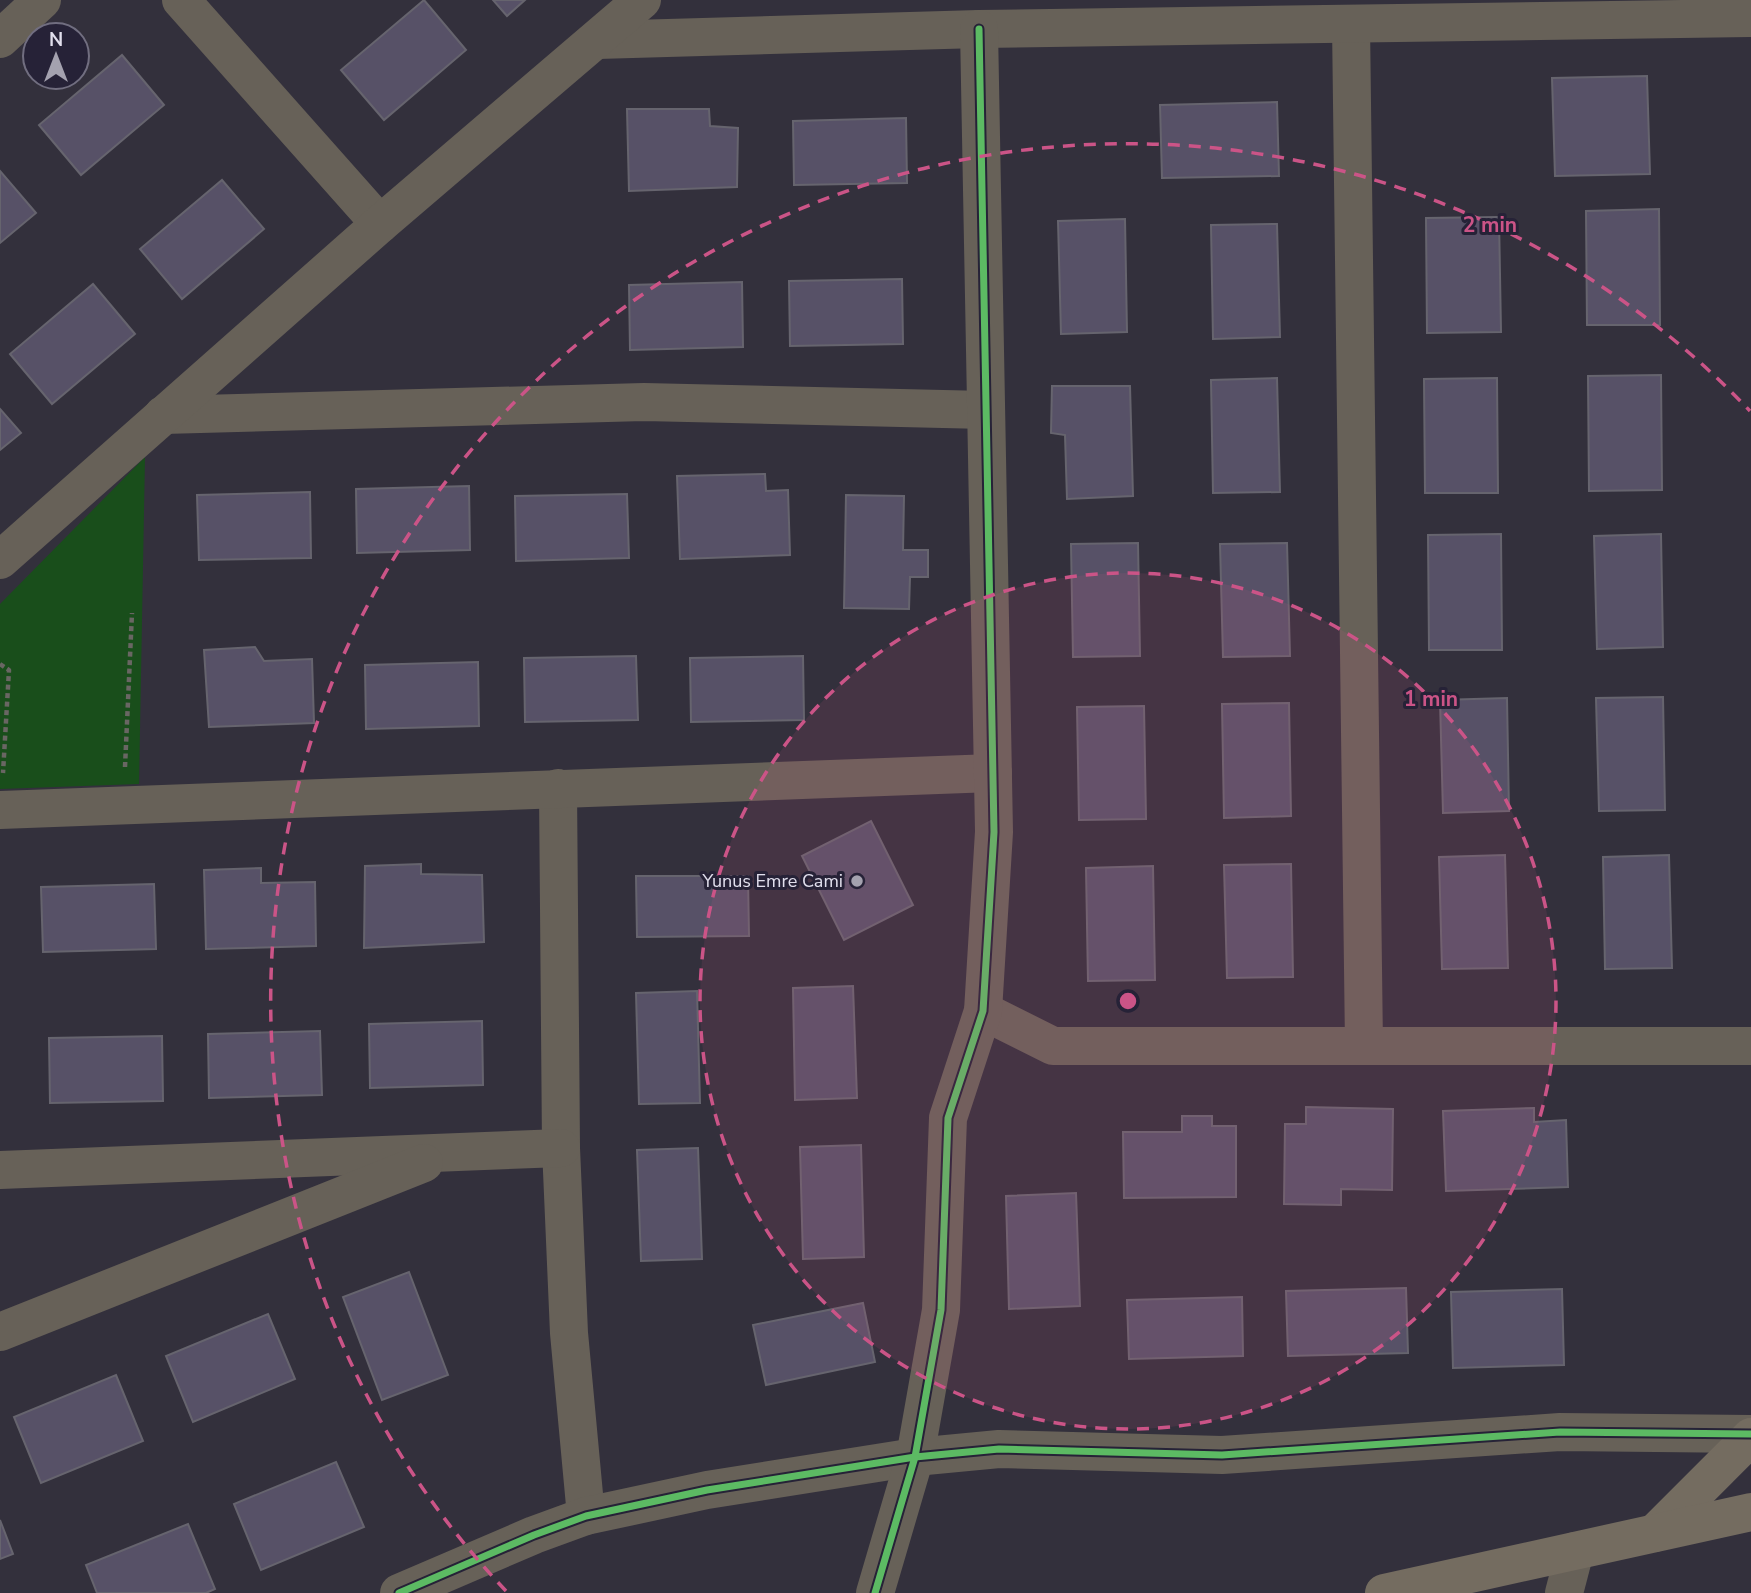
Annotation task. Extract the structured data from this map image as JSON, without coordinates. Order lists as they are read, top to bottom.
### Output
{
  "places": ["Yunus Emre Cami"],
  "north": "top",
  "rings": ["2 min", "1 min"]
}
